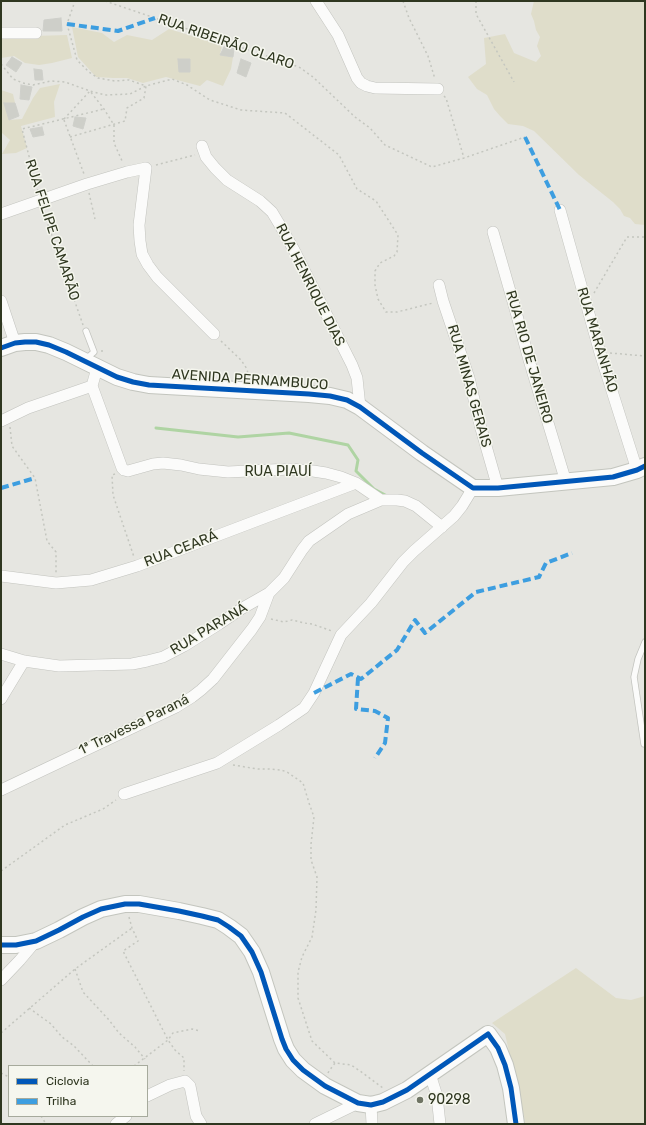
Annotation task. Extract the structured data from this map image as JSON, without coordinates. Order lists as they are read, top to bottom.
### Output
{
  "streets": {
    "street": [
      "RUA HENRIQUE DIAS",
      "RUA MARANHÃO",
      "RUA RIO DE JANEIRO",
      "AVENIDA PERNAMBUCO",
      "RUA MINAS GERAIS",
      "RUA PIAUÍ",
      "RUA CEARÁ",
      "RUA PARANÁ",
      "1ª Travessa Paraná"
    ],
    "path": ["RUA RIBEIRÃO CLARO", "RUA FELIPE CAMARÃO"]
  },
  "crossings": [
    ["RUA HENRIQUE DIAS", "AVENIDA PERNAMBUCO"],
    ["RUA PIAUÍ", "RUA CEARÁ"],
    ["RUA PIAUÍ", "RUA PARANÁ"],
    ["RUA PARANÁ", "1ª Travessa Paraná"]
  ],
  "places": ["90298"],
  "legend": ["Ciclovia", "Trilha"]
}
